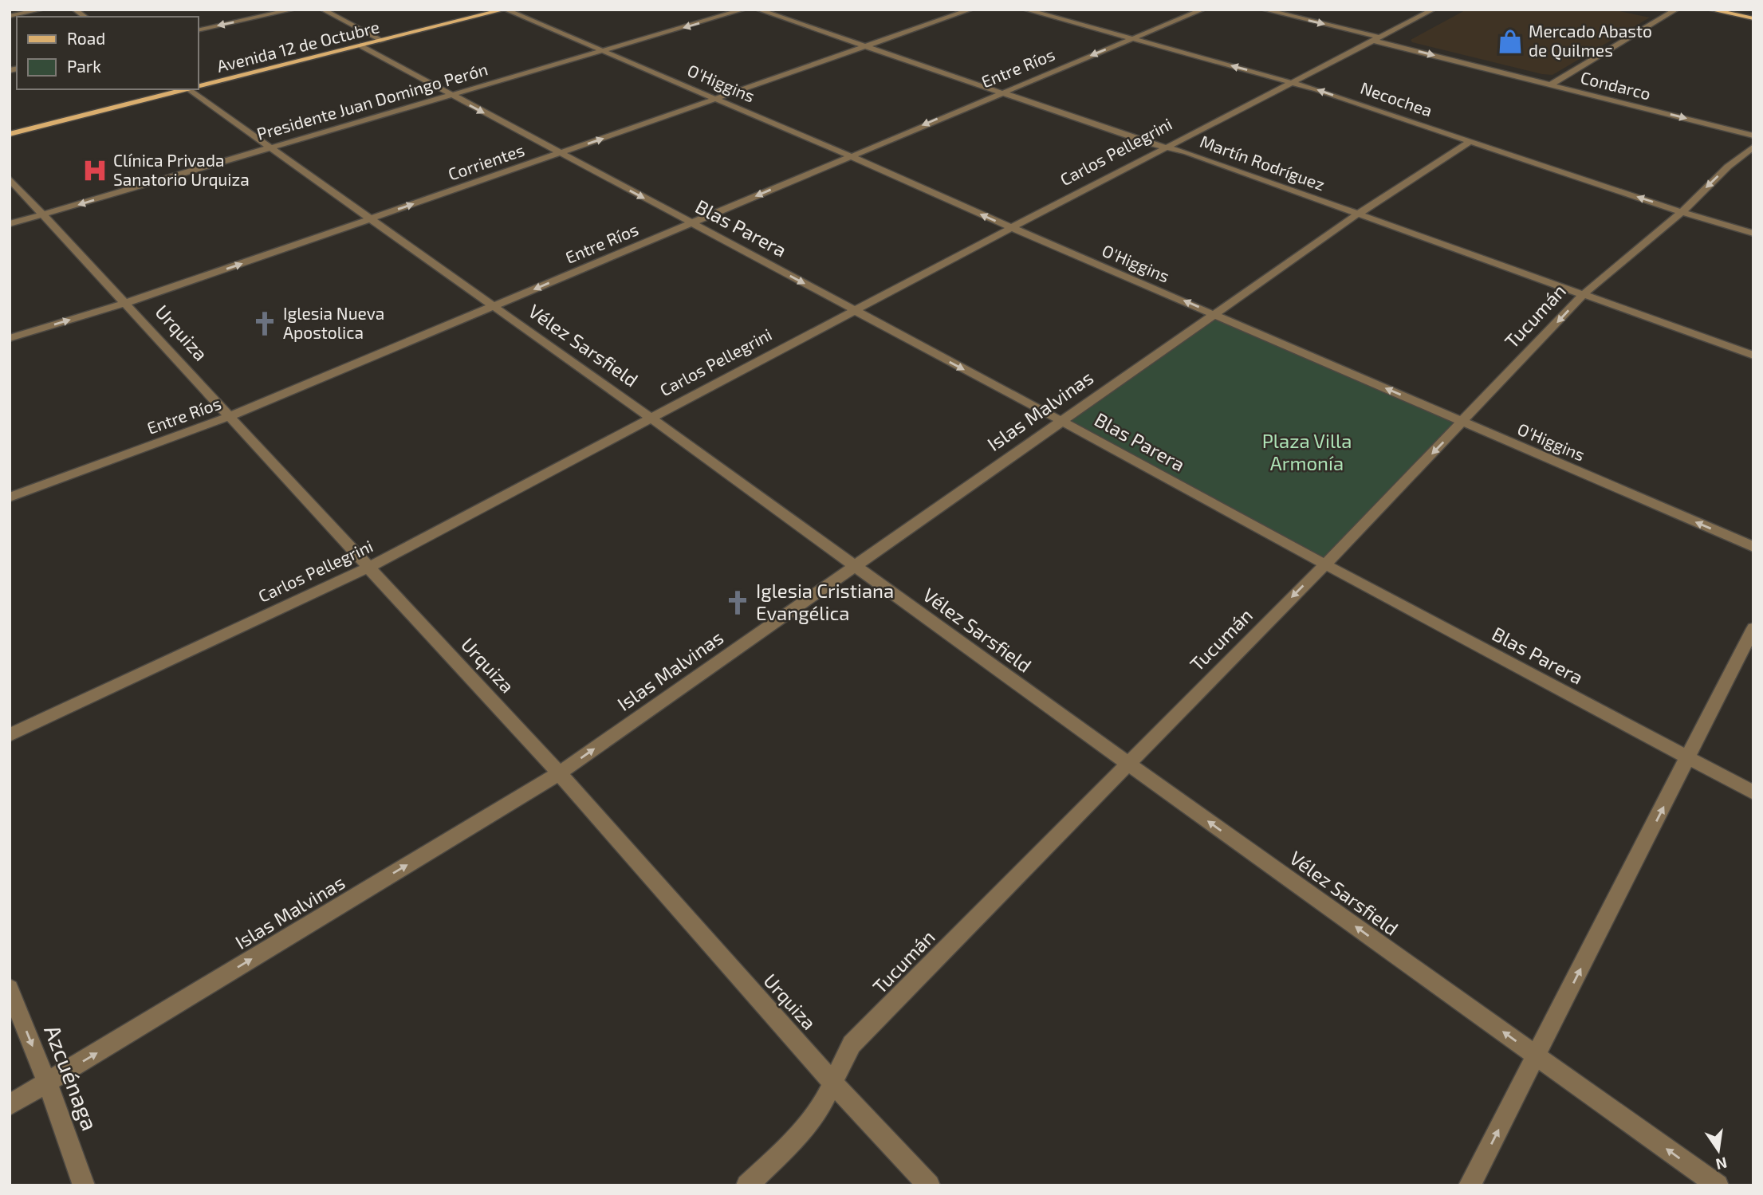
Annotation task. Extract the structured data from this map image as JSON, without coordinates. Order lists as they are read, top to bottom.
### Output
{
  "streets": {
    "main road": ["Avenida 12 de Octubre"],
    "street": [
      "Entre Ríos",
      "O'Higgins",
      "Condarco",
      "Necochea",
      "Presidente Juan Domingo Perón",
      "Carlos Pellegrini",
      "Corrientes",
      "Martín Rodríguez",
      "Blas Parera",
      "Tucumán",
      "Urquiza",
      "Vélez Sarsfield",
      "Islas Malvinas",
      "Azcuénaga"
    ]
  },
  "crossings": [
    ["Avenida 12 de Octubre", "O'Higgins"],
    ["Avenida 12 de Octubre", "Blas Parera"],
    ["Entre Ríos", "O'Higgins"],
    ["Entre Ríos", "Necochea"],
    ["Entre Ríos", "Martín Rodríguez"],
    ["Entre Ríos", "Blas Parera"],
    ["Entre Ríos", "Urquiza"],
    ["Entre Ríos", "Vélez Sarsfield"],
    ["O'Higgins", "Presidente Juan Domingo Perón"],
    ["O'Higgins", "Carlos Pellegrini"],
    ["O'Higgins", "Corrientes"],
    ["O'Higgins", "Tucumán"],
    ["O'Higgins", "Islas Malvinas"],
    ["Condarco", "Carlos Pellegrini"],
    ["Necochea", "Carlos Pellegrini"],
    ["Necochea", "Tucumán"],
    ["Necochea", "Islas Malvinas"],
    ["Presidente Juan Domingo Perón", "Blas Parera"],
    ["Presidente Juan Domingo Perón", "Urquiza"],
    ["Presidente Juan Domingo Perón", "Vélez Sarsfield"],
    ["Carlos Pellegrini", "Martín Rodríguez"],
    ["Carlos Pellegrini", "Blas Parera"],
    ["Carlos Pellegrini", "Urquiza"],
    ["Carlos Pellegrini", "Vélez Sarsfield"],
    ["Corrientes", "Martín Rodríguez"],
    ["Corrientes", "Blas Parera"],
    ["Corrientes", "Urquiza"],
    ["Corrientes", "Vélez Sarsfield"],
    ["Martín Rodríguez", "Tucumán"],
    ["Martín Rodríguez", "Islas Malvinas"],
    ["Blas Parera", "Tucumán"],
    ["Blas Parera", "Islas Malvinas"],
    ["Tucumán", "Urquiza"],
    ["Tucumán", "Vélez Sarsfield"],
    ["Urquiza", "Islas Malvinas"],
    ["Vélez Sarsfield", "Islas Malvinas"],
    ["Islas Malvinas", "Azcuénaga"]
  ],
  "one_way": [
    "Entre Ríos",
    "O'Higgins",
    "Condarco",
    "Necochea",
    "Presidente Juan Domingo Perón",
    "Corrientes",
    "Blas Parera",
    "Tucumán",
    "Vélez Sarsfield",
    "Islas Malvinas",
    "Azcuénaga"
  ],
  "parks": ["Plaza Villa Armonía"],
  "places": {
    "shop": ["Mercado Abasto de Quilmes"],
    "hospital": ["Clínica Privada Sanatorio Urquiza"],
    "church": ["Iglesia Nueva Apostolica", "Iglesia Cristiana Evangélica"]
  },
  "legend": ["Road", "Park"],
  "north": "bottom"
}
